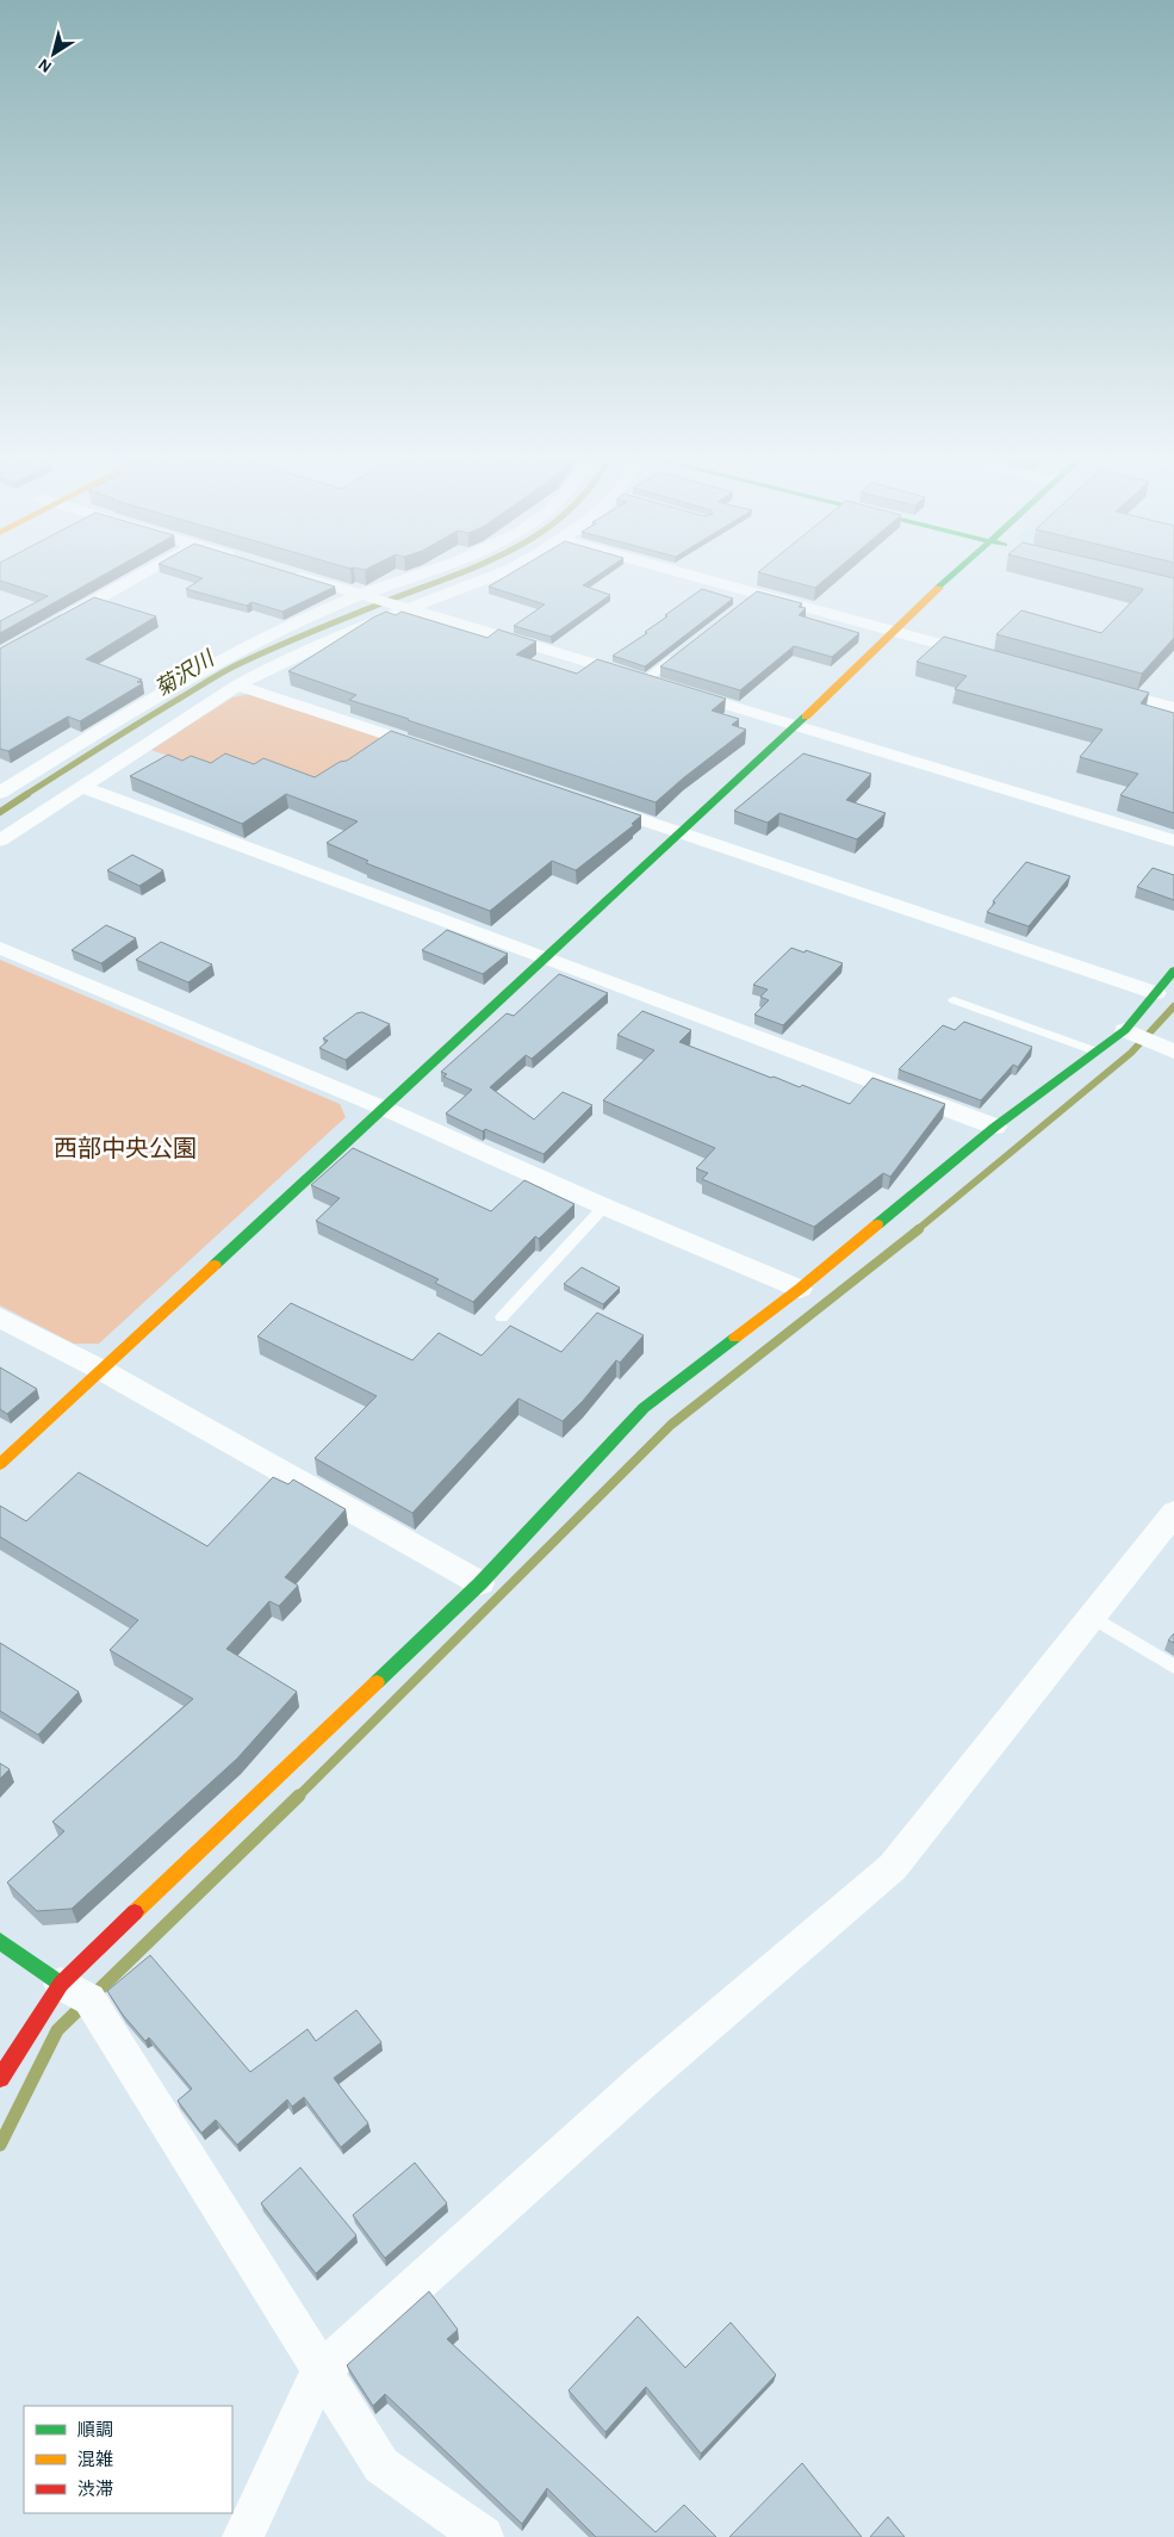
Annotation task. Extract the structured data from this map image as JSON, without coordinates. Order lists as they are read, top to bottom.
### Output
{
  "water": ["菊沢川"],
  "parks": ["西部中央公園"],
  "legend": ["順調", "混雑", "渋滞"],
  "north": "bottom left"
}
